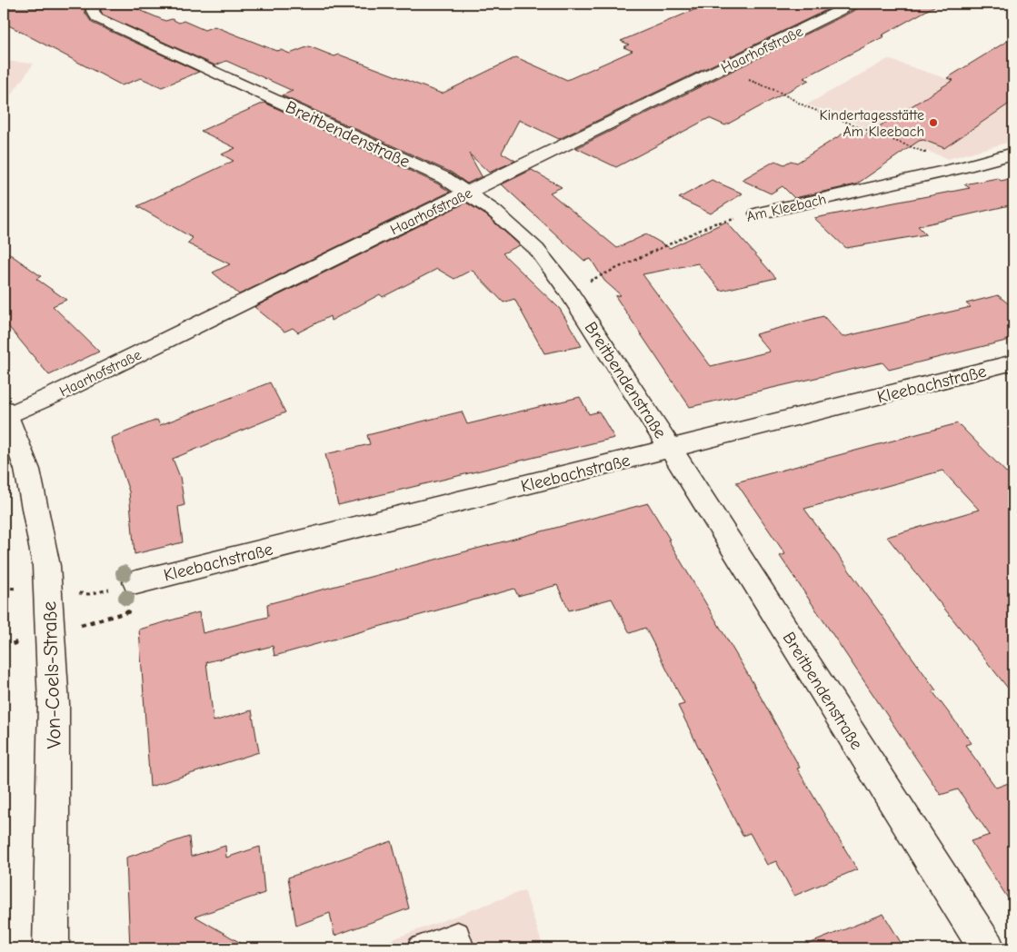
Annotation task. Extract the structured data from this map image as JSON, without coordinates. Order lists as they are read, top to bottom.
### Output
{
  "streets": {
    "street": [
      "Haarhofstraße",
      "Breitbendenstraße",
      "Am Kleebach",
      "Kleebachstraße",
      "Von-Coels-Straße"
    ]
  },
  "crossings": [
    ["Haarhofstraße", "Breitbendenstraße"],
    ["Haarhofstraße", "Von-Coels-Straße"],
    ["Breitbendenstraße", "Am Kleebach"],
    ["Breitbendenstraße", "Kleebachstraße"]
  ],
  "places": ["Kindertagesstätte Am Kleebach"]
}
